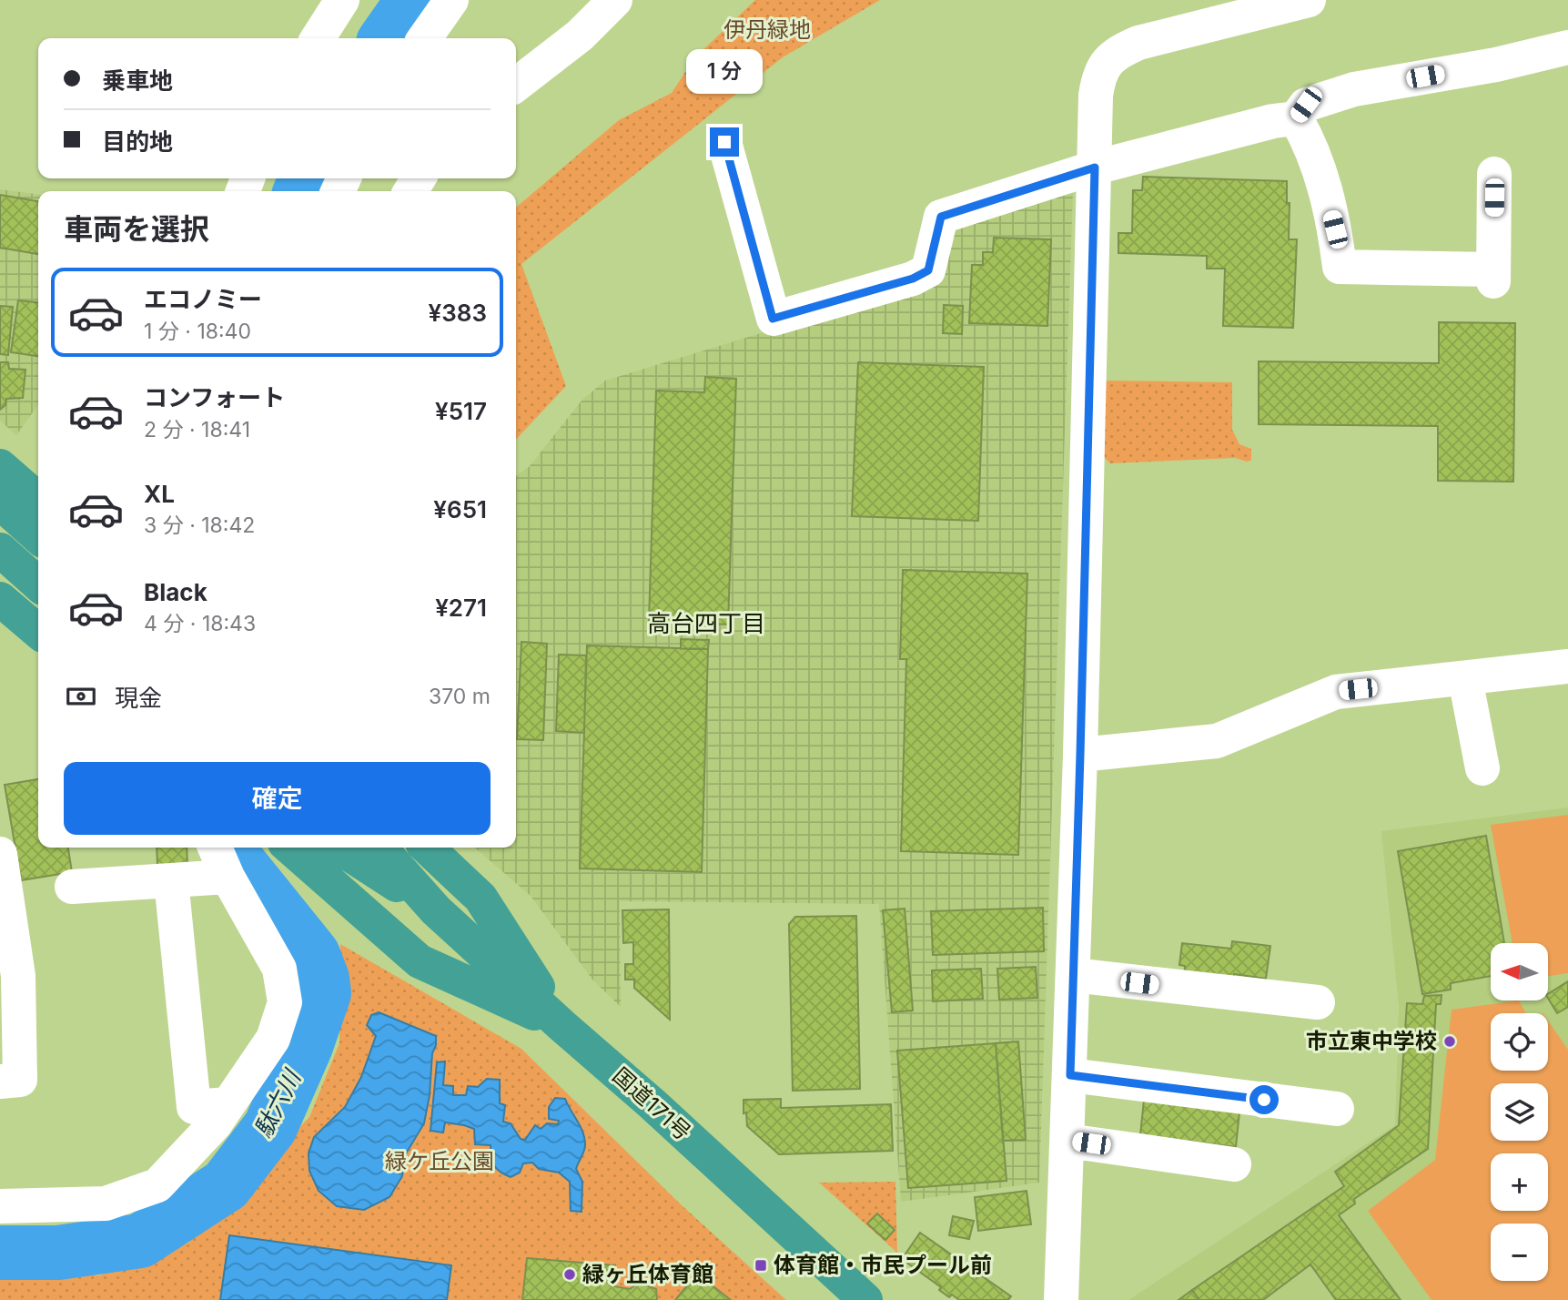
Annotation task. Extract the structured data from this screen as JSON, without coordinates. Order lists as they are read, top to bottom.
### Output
{
  "streets": {
    "highway": ["国道171号"]
  },
  "districts": ["高台四丁目"],
  "water": ["駄六川"],
  "parks": ["伊丹緑地", "緑ケ丘公園"],
  "places": {
    "other": ["市立東中学校", "緑ヶ丘体育館"],
    "transit": ["体育館・市民プール前"]
  },
  "north": "left",
  "page": {
    "banner": ["乗車地", "目的地"],
    "bubble": "1 分",
    "heading": "車両を選択",
    "list": [
      {
        "name": "エコノミー",
        "note": "1 分 · 18:40",
        "value": "¥383"
      },
      {
        "name": "コンフォート",
        "note": "2 分 · 18:41",
        "value": "¥517"
      },
      {
        "name": "XL",
        "note": "3 分 · 18:42",
        "value": "¥651"
      },
      {
        "name": "Black",
        "note": "4 分 · 18:43",
        "value": "¥271"
      }
    ],
    "pay": ["現金", "370 m"],
    "buttons": "確定",
    "map_buttons": ["+", "−"]
  }
}
